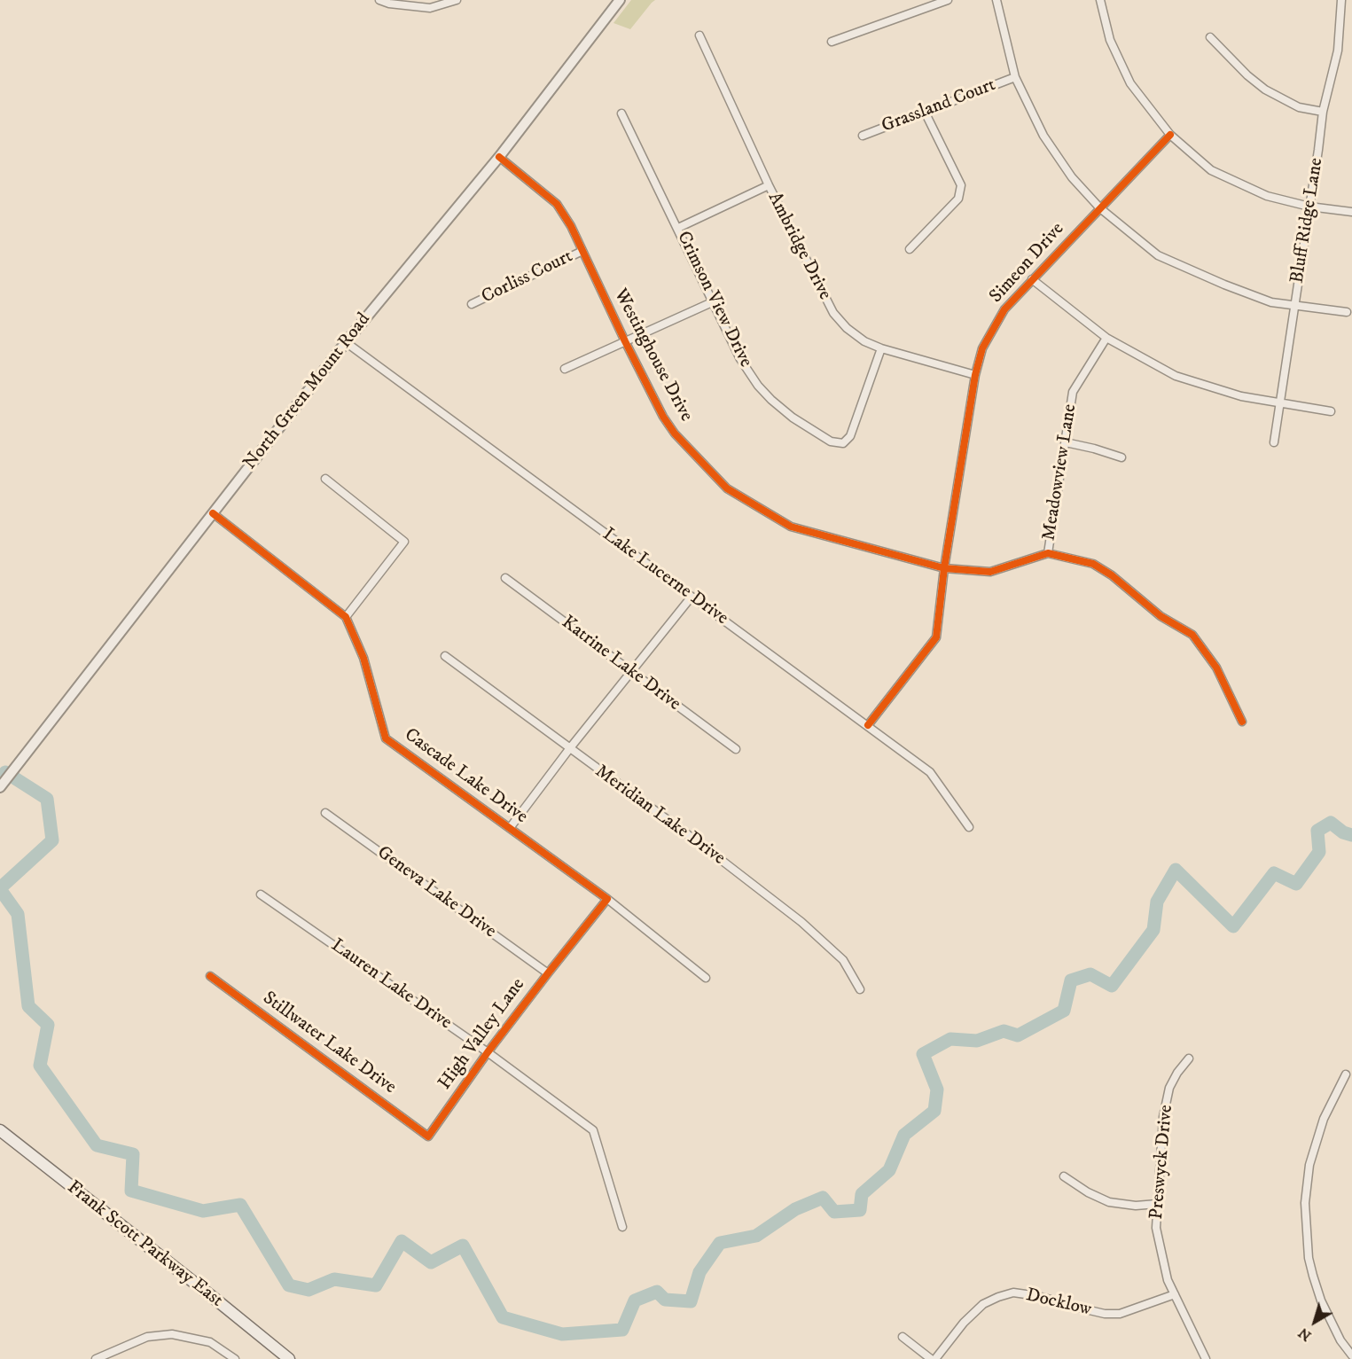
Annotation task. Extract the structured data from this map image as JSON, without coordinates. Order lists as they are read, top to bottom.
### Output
{
  "streets": {
    "main road": ["Frank Scott Parkway East"],
    "street": [
      "Grassland Court",
      "Bluff Ridge Lane",
      "Ambridge Drive",
      "Simeon Drive",
      "Corliss Court",
      "Crimson View Drive",
      "Westinghouse Drive",
      "North Green Mount Road",
      "Meadowview Lane",
      "Lake Lucerne Drive",
      "Katrine Lake Drive",
      "Cascade Lake Drive",
      "Meridian Lake Drive",
      "Geneva Lake Drive",
      "Lauren Lake Drive",
      "High Valley Lane",
      "Stillwater Lake Drive",
      "Preswyck Drive",
      "Docklow"
    ]
  },
  "crossings": [
    ["Ambridge Drive", "Simeon Drive"],
    ["Ambridge Drive", "Crimson View Drive"],
    ["Simeon Drive", "Westinghouse Drive"],
    ["Simeon Drive", "Lake Lucerne Drive"],
    ["Corliss Court", "Westinghouse Drive"],
    ["Westinghouse Drive", "North Green Mount Road"],
    ["Westinghouse Drive", "Meadowview Lane"],
    ["North Green Mount Road", "Lake Lucerne Drive"],
    ["North Green Mount Road", "Cascade Lake Drive"],
    ["Cascade Lake Drive", "High Valley Lane"],
    ["Geneva Lake Drive", "High Valley Lane"],
    ["Lauren Lake Drive", "High Valley Lane"],
    ["High Valley Lane", "Stillwater Lake Drive"],
    ["Preswyck Drive", "Docklow"]
  ],
  "north": "bottom left"
}
